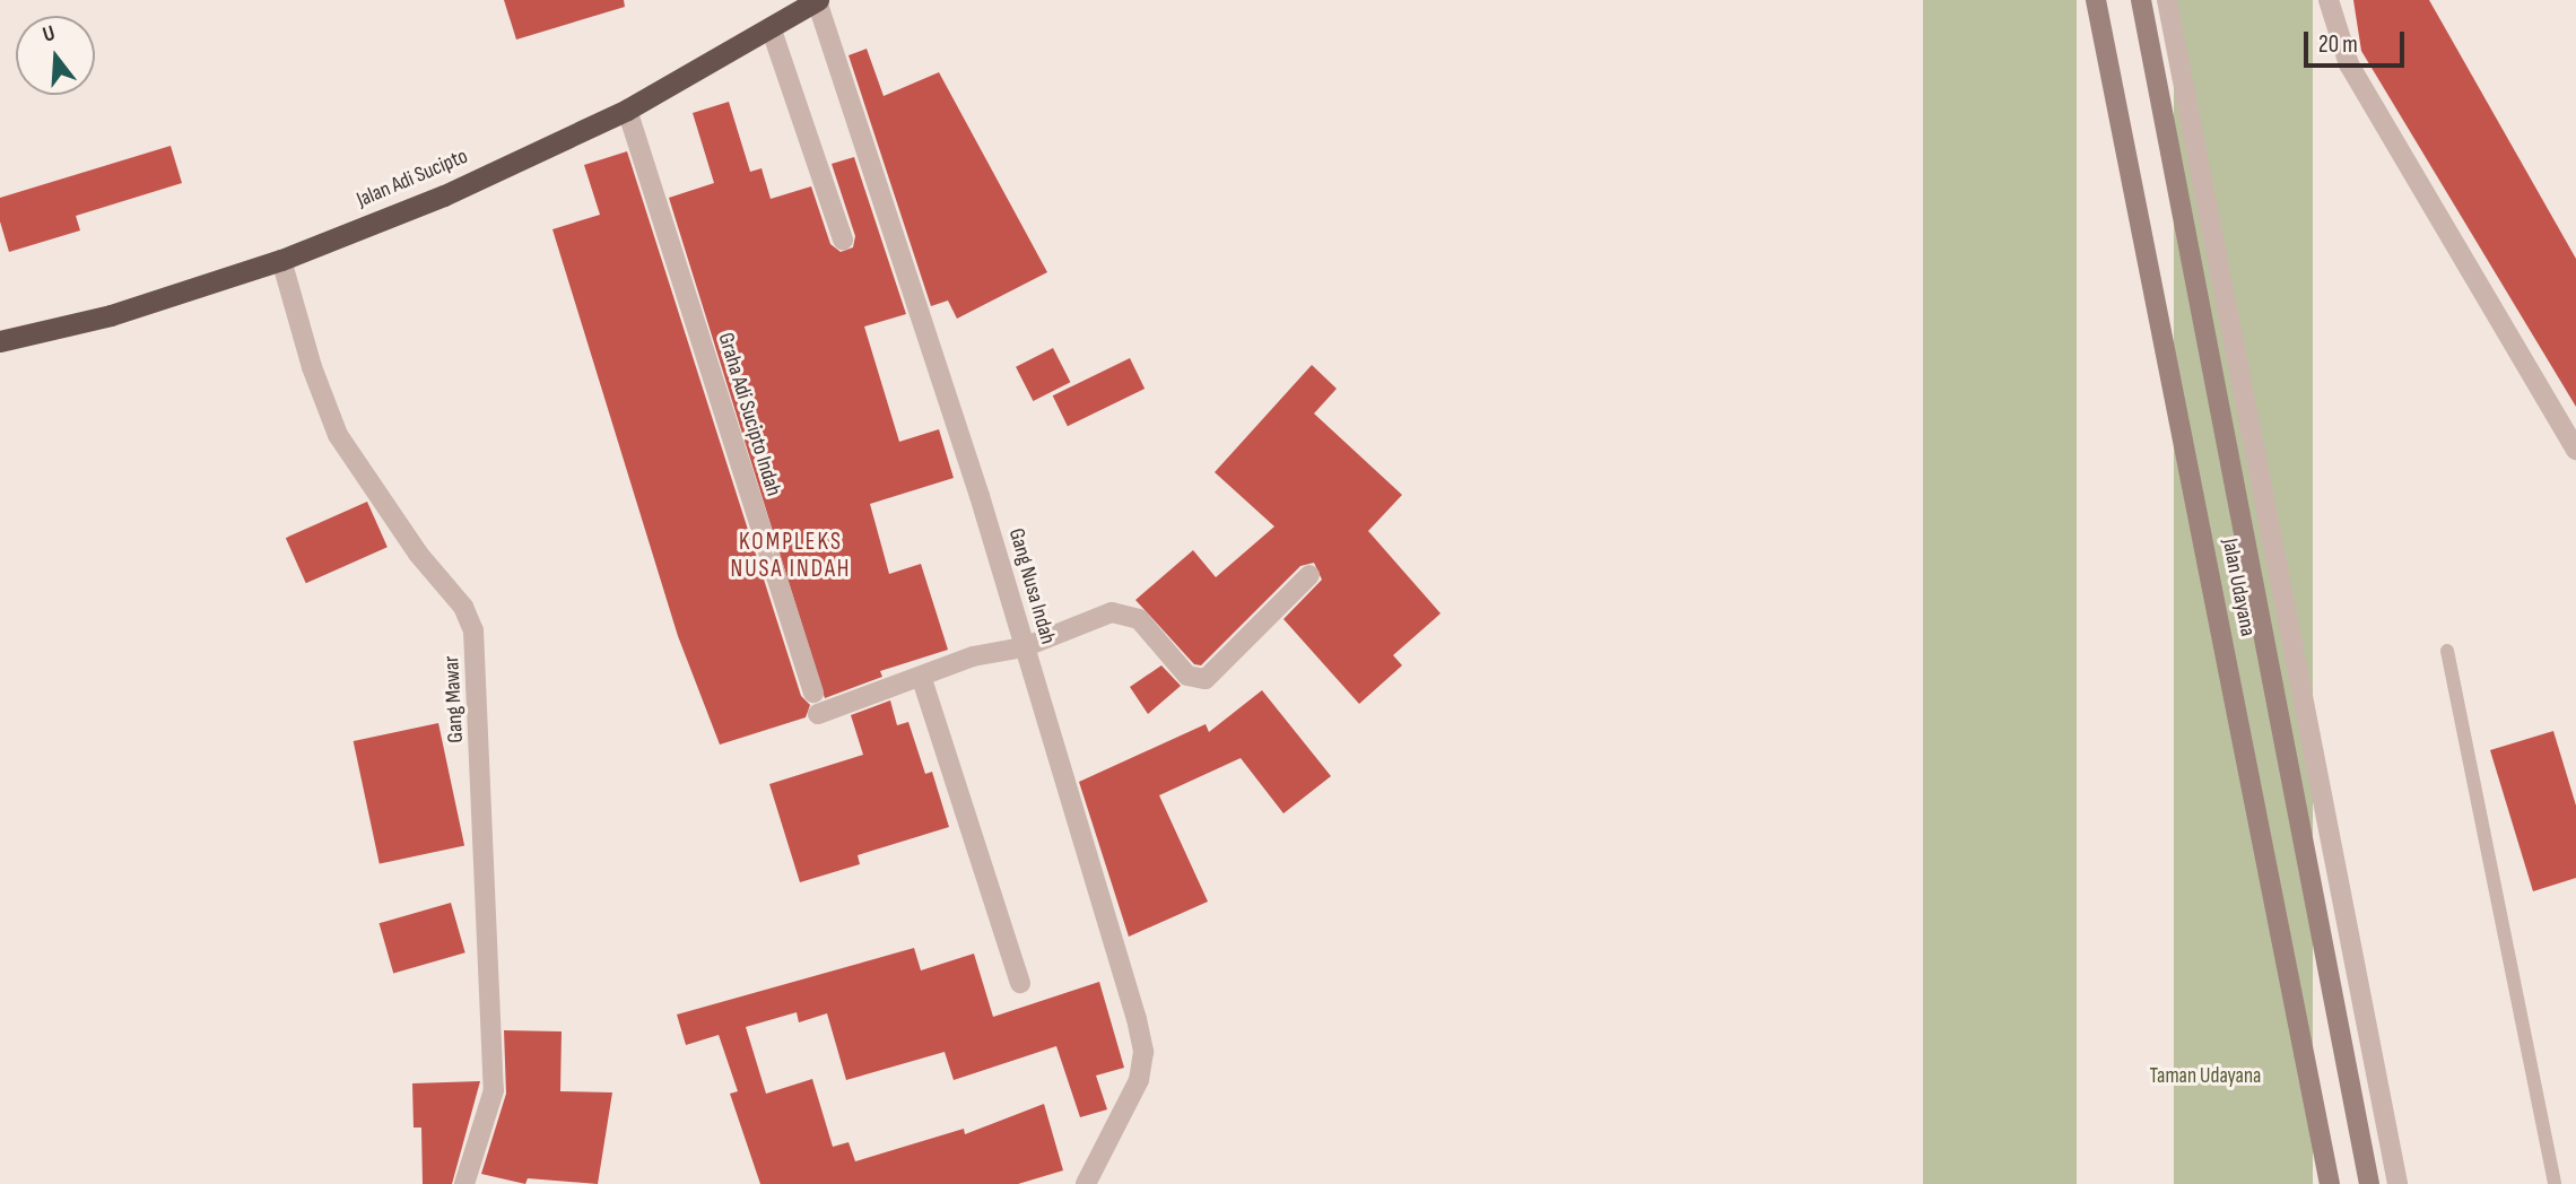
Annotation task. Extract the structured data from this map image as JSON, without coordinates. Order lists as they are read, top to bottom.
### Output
{
  "streets": {
    "highway": ["Jalan Adi Sucipto"],
    "main road": ["Jalan Udayana"],
    "street": ["Graha Adi Sucipto Indah", "Gang Nusa Indah", "Gang Mawar"]
  },
  "crossings": [
    ["Jalan Adi Sucipto", "Graha Adi Sucipto Indah"],
    ["Jalan Adi Sucipto", "Gang Nusa Indah"],
    ["Jalan Adi Sucipto", "Gang Mawar"]
  ],
  "districts": ["KOMPLEKS NUSA INDAH"],
  "parks": ["Taman Udayana"],
  "scale_bar": "20 m",
  "north": "top"
}
